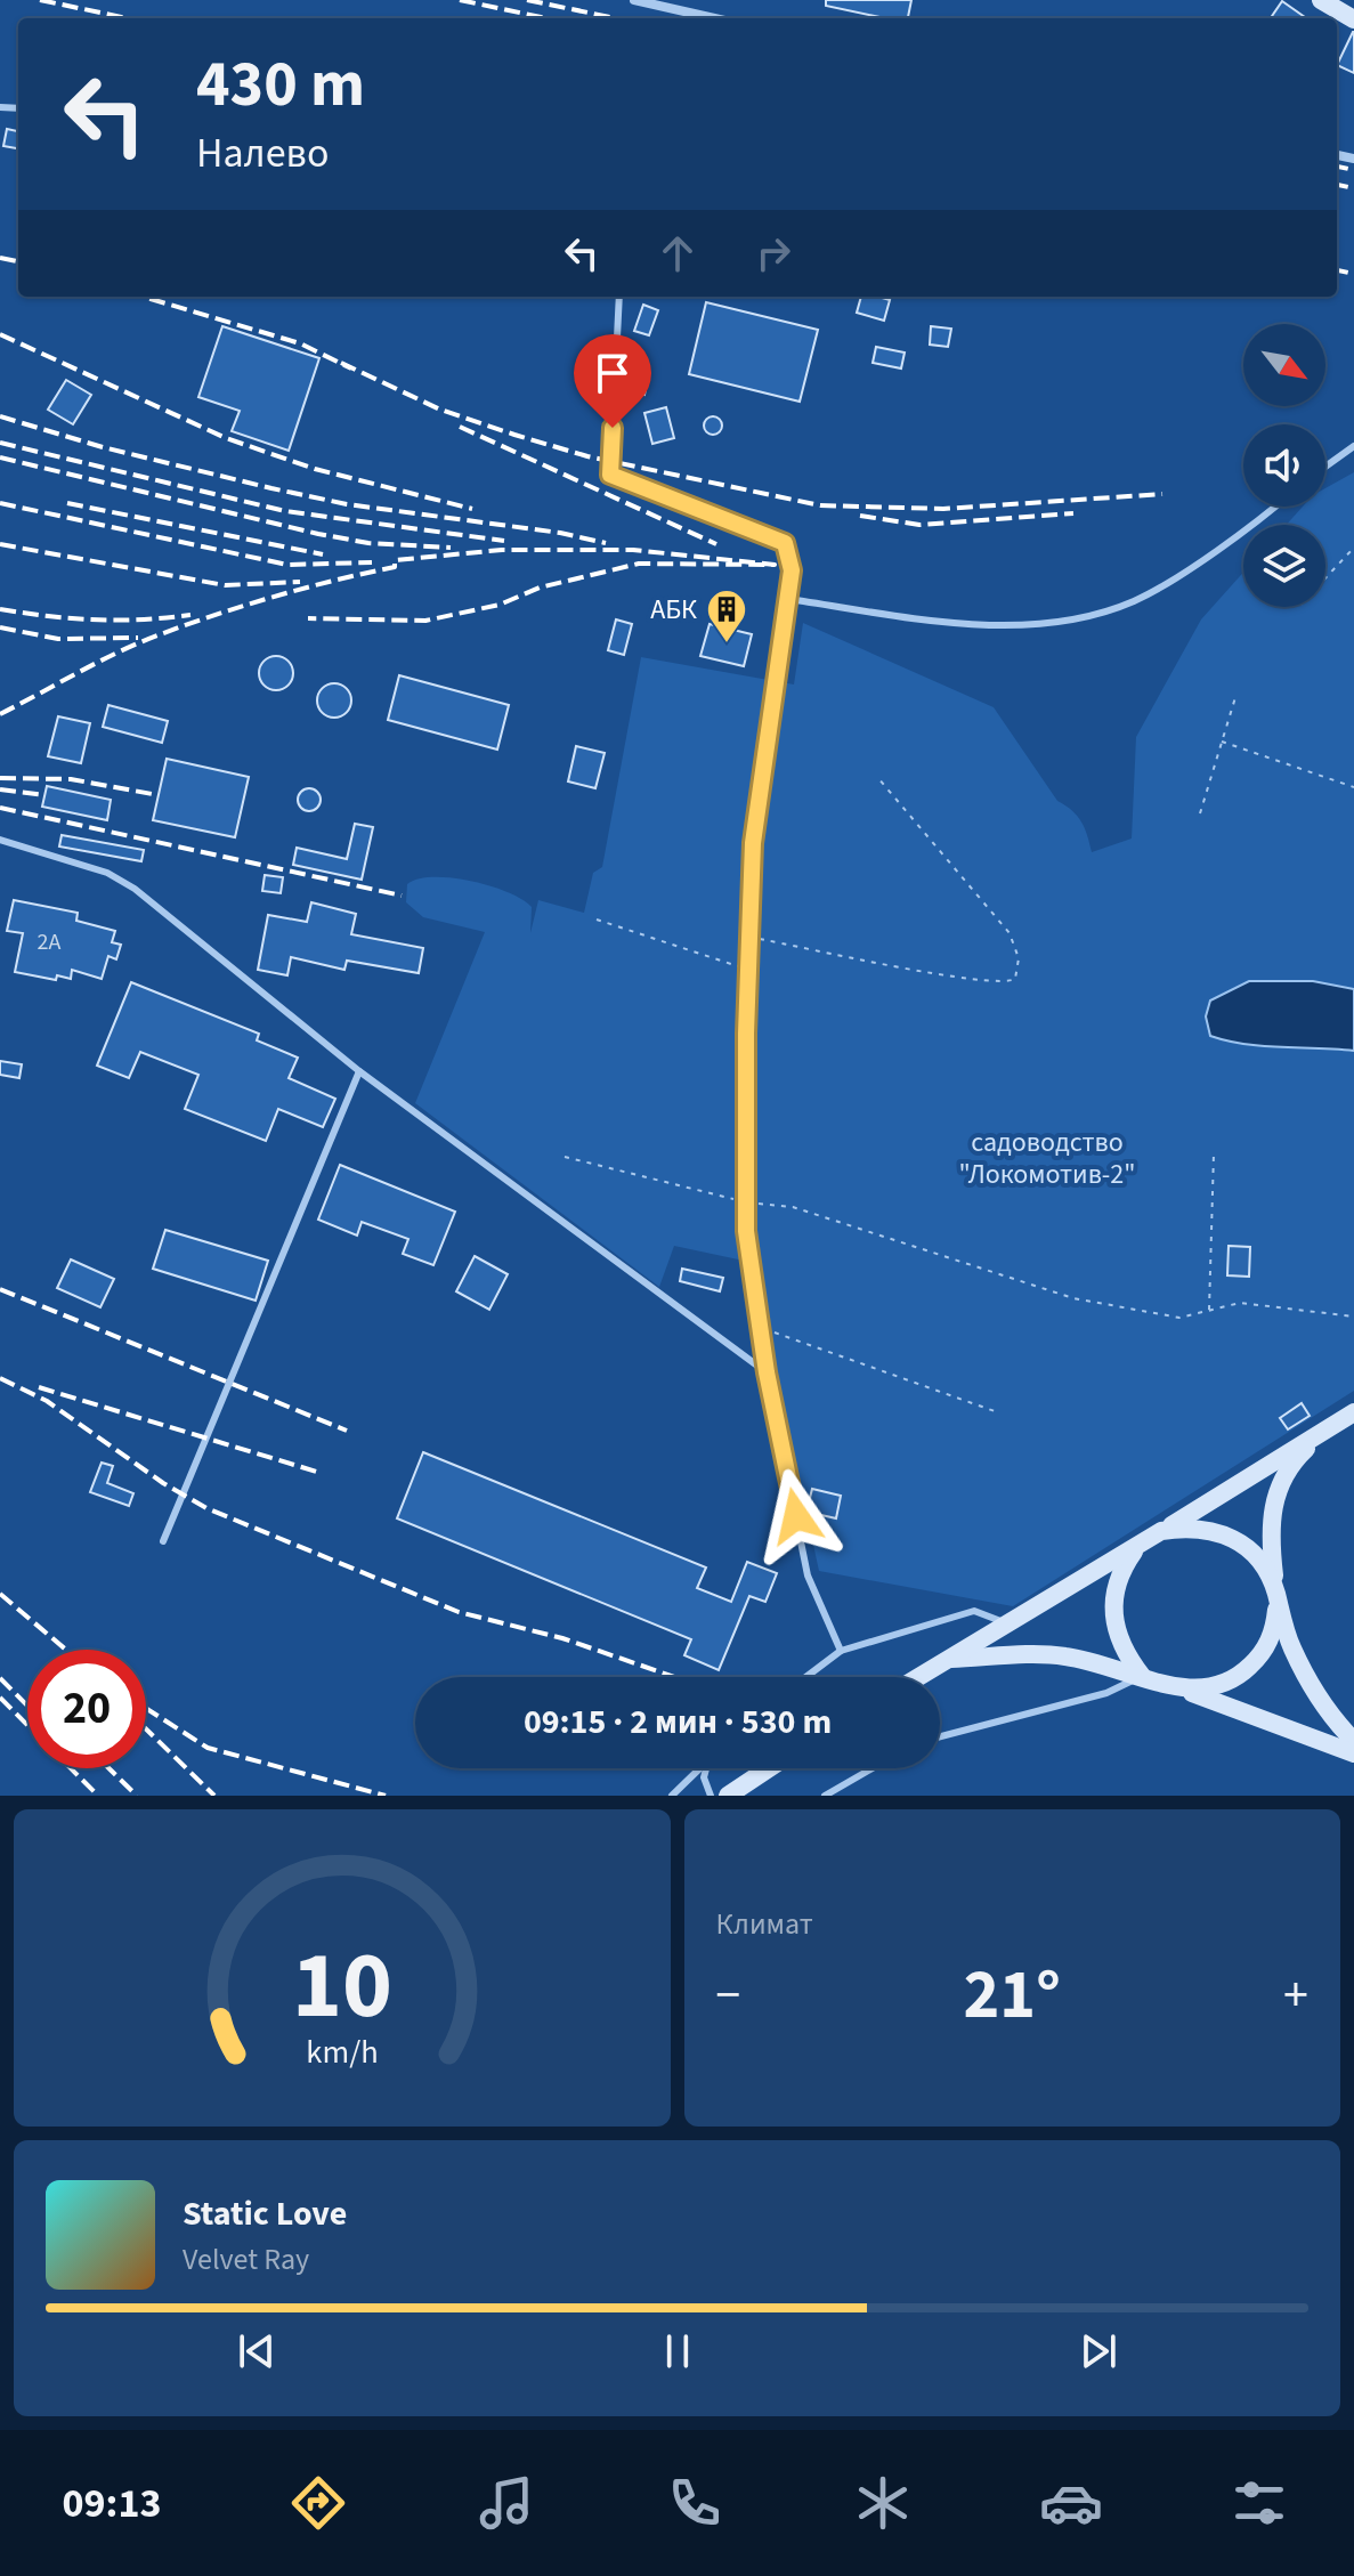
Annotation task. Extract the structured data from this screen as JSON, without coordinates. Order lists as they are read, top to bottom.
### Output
{
  "parks": ["садоводство \"Локомотив-2\""],
  "places": {
    "building": ["АБК"]
  },
  "house_numbers": ["2А"],
  "north": "bottom right",
  "page": {
    "turn": ["430 m", "Налево"],
    "limit": "20",
    "trip": "09:15 · 2 мин · 530 m",
    "tile": "Климат",
    "heat": ["−", "21°", "+"],
    "song": ["Static Love", "Velvet Ray"],
    "tabs": "09:13",
    "gauge": ["10", "km/h"]
  }
}
